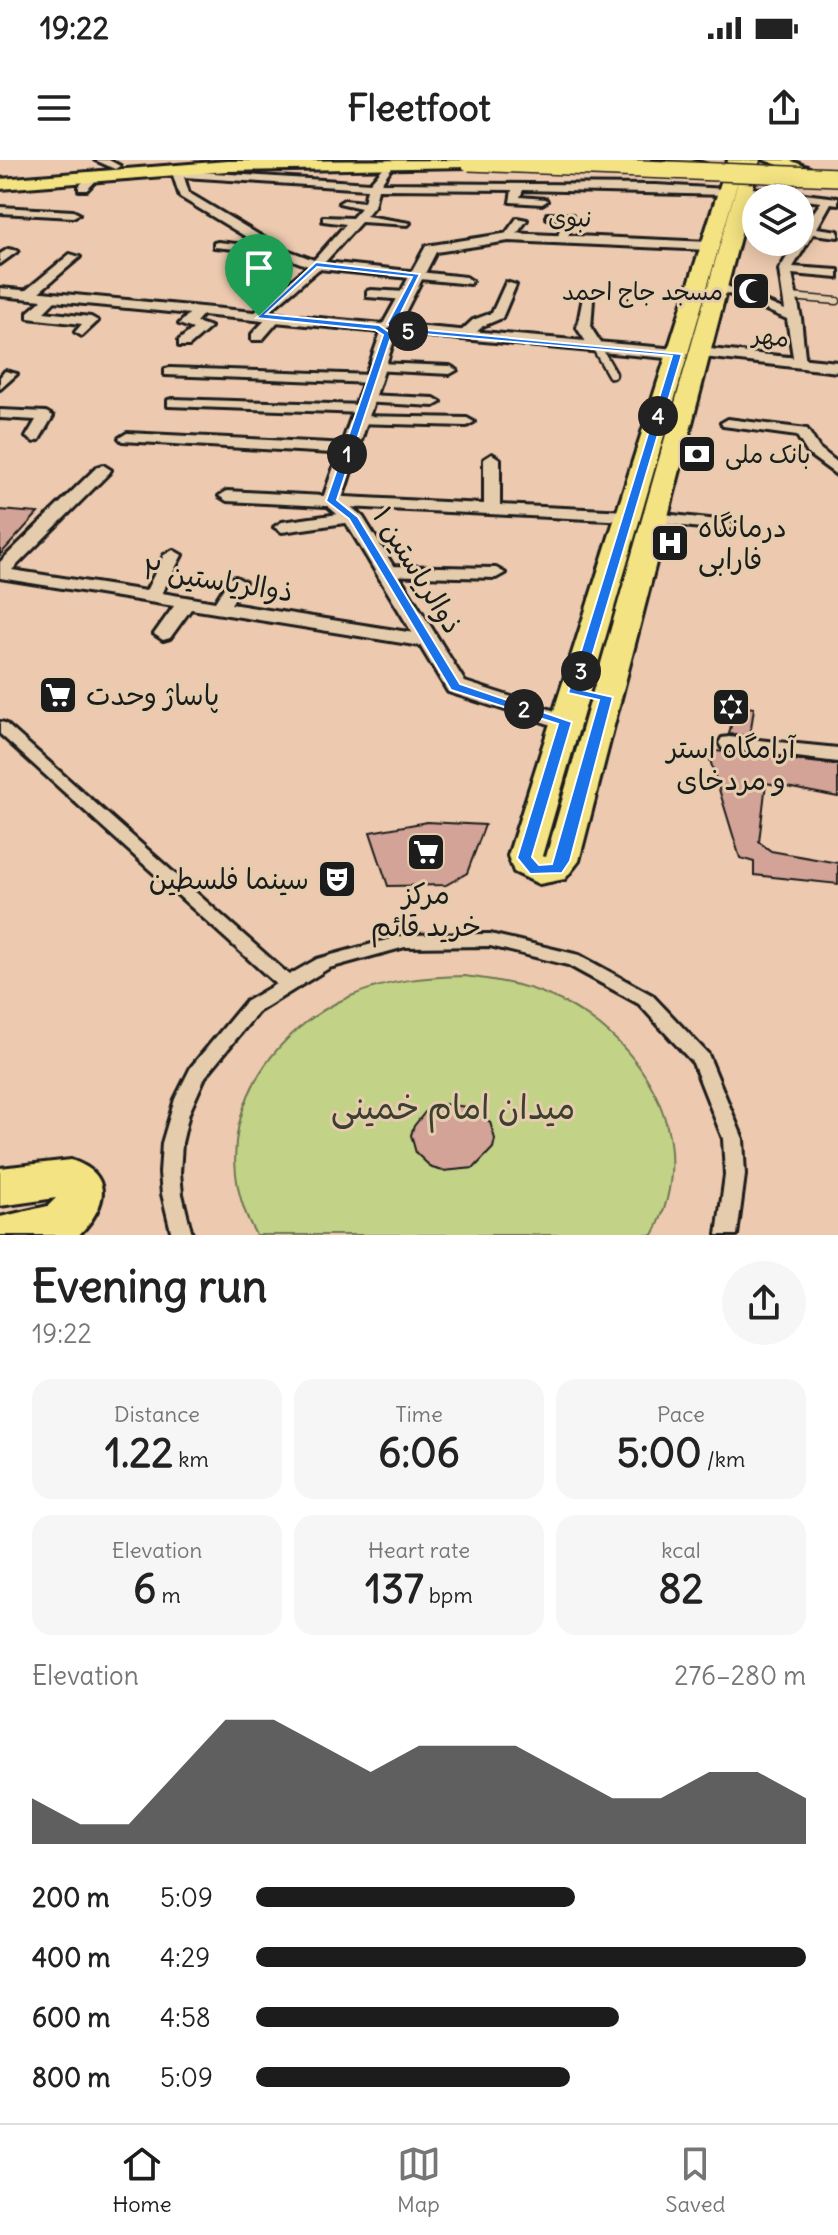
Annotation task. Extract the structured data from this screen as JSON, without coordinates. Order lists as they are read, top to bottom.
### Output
{
  "streets": {
    "street": [
      "نبوی",
      "مهر",
      "ذوالریاستین ۱",
      "ذوالریاستین ۲"
    ]
  },
  "crossings": [
    ["نبوی", "ذوالریاستین ۱"],
    ["مهر", "ذوالریاستین ۱"],
    ["ذوالریاستین ۱", "ذوالریاستین ۲"]
  ],
  "parks": ["میدان امام خمینی"],
  "places": {
    "mosque": ["مسجد جاج احمد"],
    "bank": ["بانک ملی"],
    "hospital": ["درمانگاه فارابی"],
    "supermarket": ["پاساژ وحدت", "مرکز خرید قائم"],
    "synagogue": ["آرامگاه استر و مردخای"],
    "theatre": ["سینما فلسطین"]
  },
  "page": {
    "status": "19:22",
    "header": "Fleetfoot",
    "pins": [
      "5",
      "4",
      "1",
      "3",
      "2"
    ],
    "heading": ["Evening run", "19:22"],
    "stats": [
      ["Distance", "1.22 km"],
      ["Time", "6:06"],
      ["Pace", "5:00 /km"],
      ["Elevation", "6 m"],
      ["Heart rate", "137 bpm"],
      ["kcal", "82"]
    ],
    "chart": ["Elevation", "276–280 m"],
    "list": [
      {
        "name": "200 m",
        "note": "5:09"
      },
      {
        "name": "400 m",
        "note": "4:29"
      },
      {
        "name": "600 m",
        "note": "4:58"
      },
      {
        "name": "800 m",
        "note": "5:09"
      }
    ],
    "tabs": ["Home", "Map", "Saved"]
  }
}
